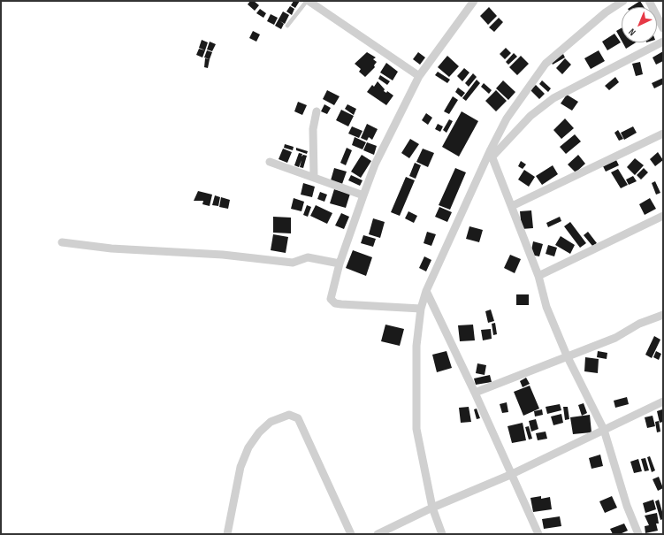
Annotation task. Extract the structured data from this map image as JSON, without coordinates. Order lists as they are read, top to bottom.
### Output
{
  "north": "bottom left"
}
